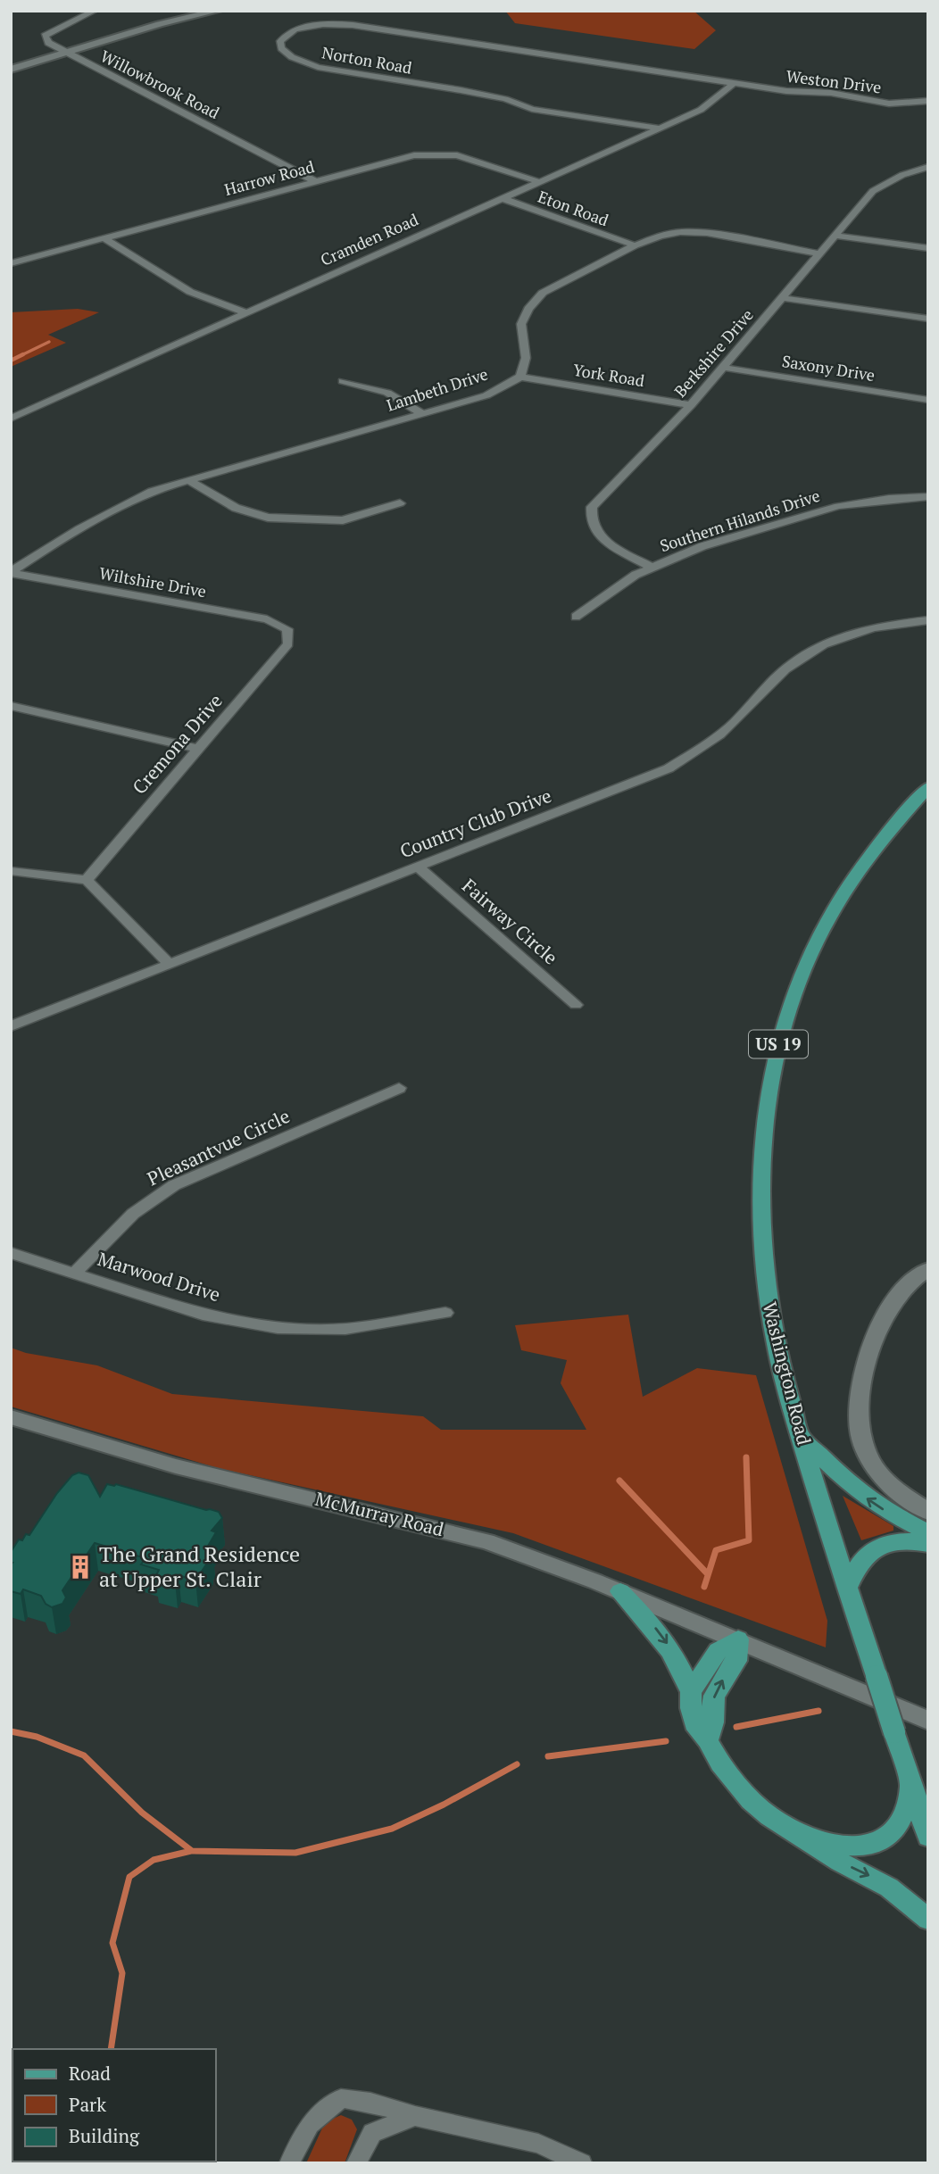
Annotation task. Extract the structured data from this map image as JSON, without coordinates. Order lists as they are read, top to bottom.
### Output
{
  "streets": {
    "main road": ["US 19", "Washington Road", "McMurray Road"],
    "street": [
      "Norton Road",
      "Weston Drive",
      "Willowbrook Road",
      "Harrow Road",
      "Eton Road",
      "Cramden Road",
      "Berkshire Drive",
      "Saxony Drive",
      "York Road",
      "Lambeth Drive",
      "Southern Hilands Drive",
      "Wiltshire Drive",
      "Cremona Drive",
      "Country Club Drive",
      "Fairway Circle",
      "Pleasantvue Circle",
      "Marwood Drive"
    ]
  },
  "crossings": [
    ["Norton Road", "Weston Drive"],
    ["Norton Road", "Cramden Road"],
    ["Weston Drive", "Cramden Road"],
    ["Willowbrook Road", "Harrow Road"],
    ["Harrow Road", "Cramden Road"],
    ["Eton Road", "Cramden Road"],
    ["Berkshire Drive", "Saxony Drive"],
    ["Berkshire Drive", "York Road"],
    ["Berkshire Drive", "Southern Hilands Drive"],
    ["York Road", "Lambeth Drive"],
    ["Lambeth Drive", "Wiltshire Drive"],
    ["Wiltshire Drive", "Cremona Drive"],
    ["Country Club Drive", "Fairway Circle"],
    ["Pleasantvue Circle", "Marwood Drive"]
  ],
  "places": {
    "building": ["The Grand Residence at Upper St. Clair"]
  },
  "legend": ["Road", "Park", "Building"]
}
